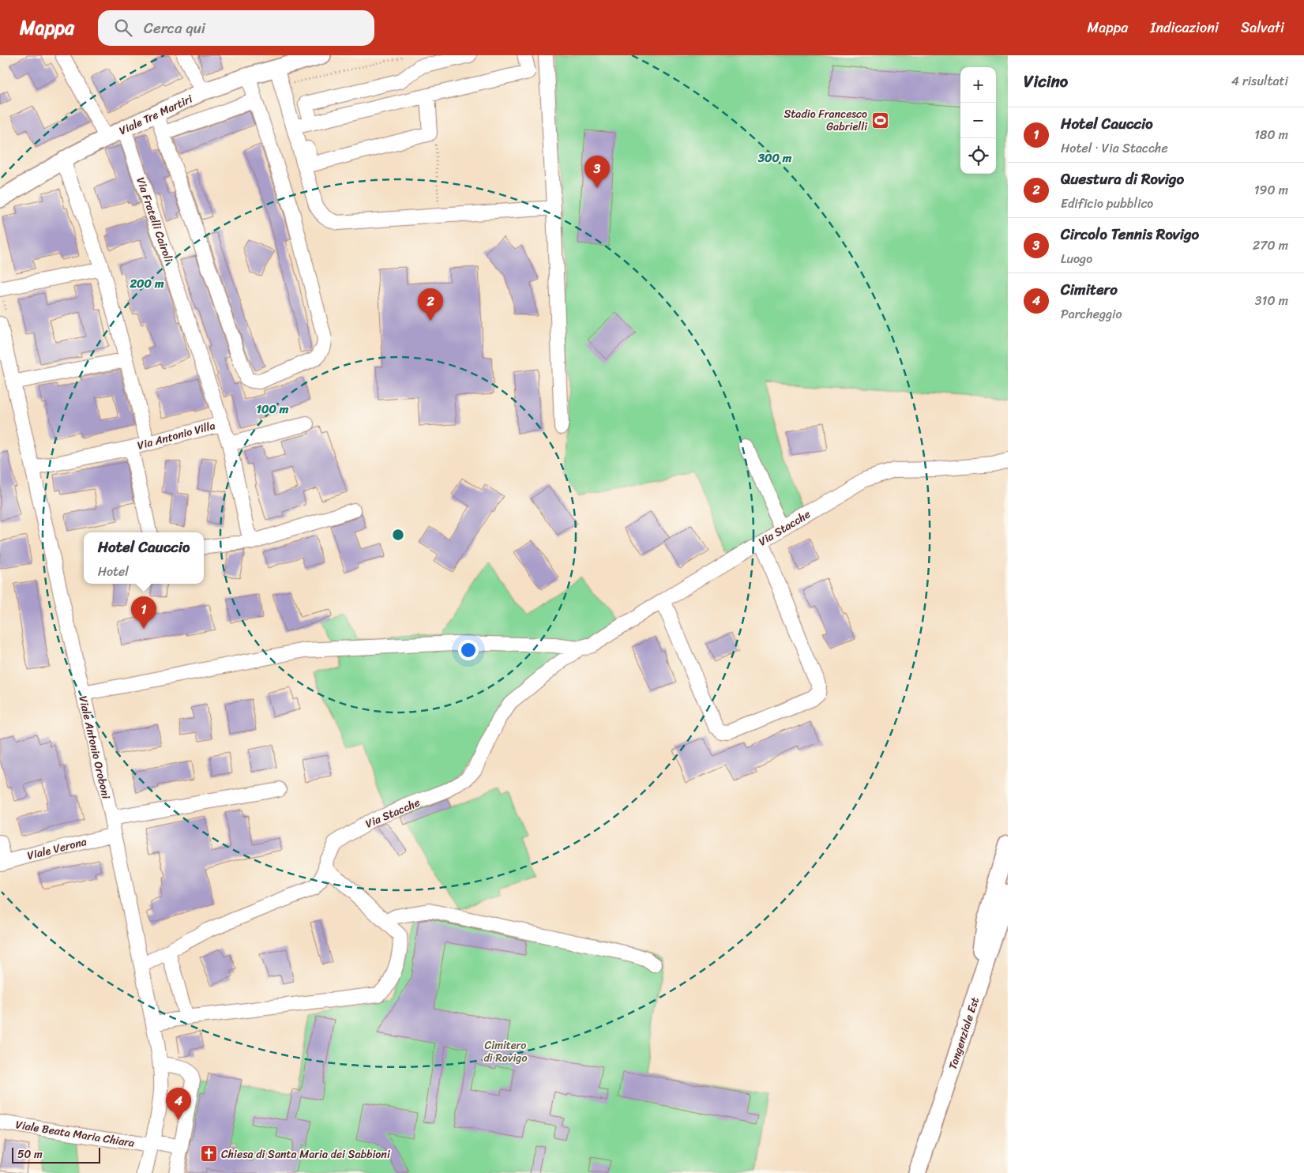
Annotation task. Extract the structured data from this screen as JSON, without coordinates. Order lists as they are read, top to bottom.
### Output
{
  "streets": {
    "main road": ["Viale Tre Martiri", "Tangenziale Est"],
    "street": [
      "Via Fratelli Cairoli",
      "Via Antonio Villa",
      "Via Stacche",
      "Viale Antonio Oroboni",
      "Viale Verona",
      "Viale Beata Maria Chiara"
    ]
  },
  "crossings": [
    ["Viale Tre Martiri", "Via Fratelli Cairoli"],
    ["Via Fratelli Cairoli", "Via Antonio Villa"],
    ["Via Antonio Villa", "Viale Antonio Oroboni"],
    ["Via Stacche", "Viale Antonio Oroboni"],
    ["Viale Antonio Oroboni", "Viale Verona"],
    ["Viale Antonio Oroboni", "Viale Beata Maria Chiara"]
  ],
  "parks": ["Cimitero di Rovigo"],
  "places": {
    "sports": ["Stadio Francesco Gabrielli"],
    "church": ["Chiesa di Santa Maria dei Sabbioni"]
  },
  "scale_bar": "50 m",
  "page": {
    "header": "Mappa",
    "search": "Cerca qui",
    "nav": ["Mappa", "Indicazioni", "Salvati"],
    "heading": ["Vicino", "4 risultati"],
    "map_buttons": ["+", "−"],
    "list": [
      {
        "mark": "1",
        "name": "Hotel Cauccio",
        "note": "Hotel · Via Stacche",
        "value": "180 m"
      },
      {
        "mark": "2",
        "name": "Questura di Rovigo",
        "note": "Edificio pubblico",
        "value": "190 m"
      },
      {
        "mark": "3",
        "name": "Circolo Tennis Rovigo",
        "note": "Luogo",
        "value": "270 m"
      },
      {
        "mark": "4",
        "name": "Cimitero",
        "note": "Parcheggio",
        "value": "310 m"
      }
    ],
    "pins": [
      "3",
      "2",
      "1",
      "4"
    ],
    "popup": ["Hotel Cauccio", "Hotel"],
    "scale": "50 m"
  },
  "rings": ["300 m", "200 m", "100 m"]
}
